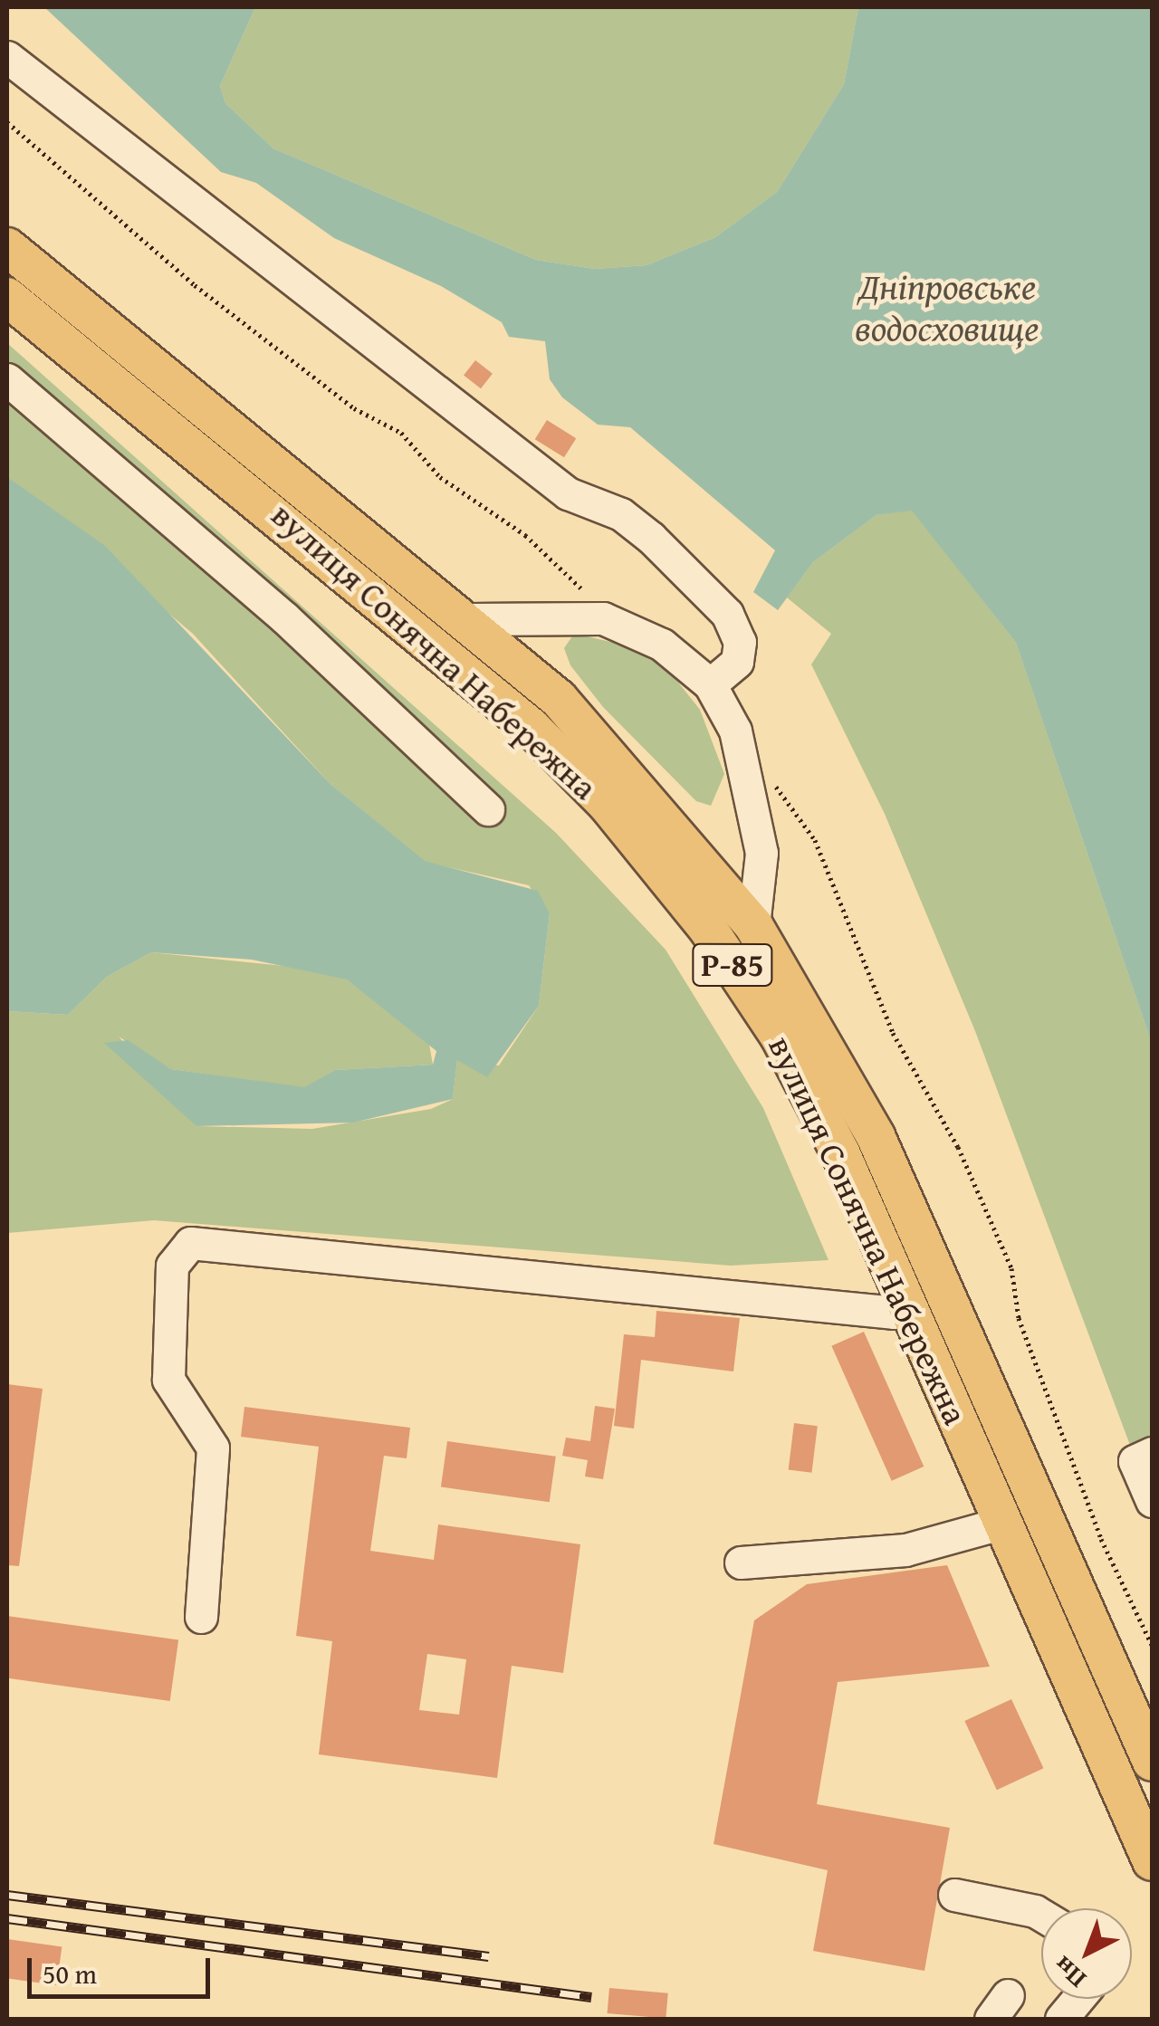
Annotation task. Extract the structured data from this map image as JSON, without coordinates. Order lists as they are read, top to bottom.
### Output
{
  "streets": {
    "main road": ["вулиця Сонячна Набережна", "Р-85"]
  },
  "water": ["Дніпровське водосховище"],
  "scale_bar": "50 m",
  "north": "bottom left"
}
